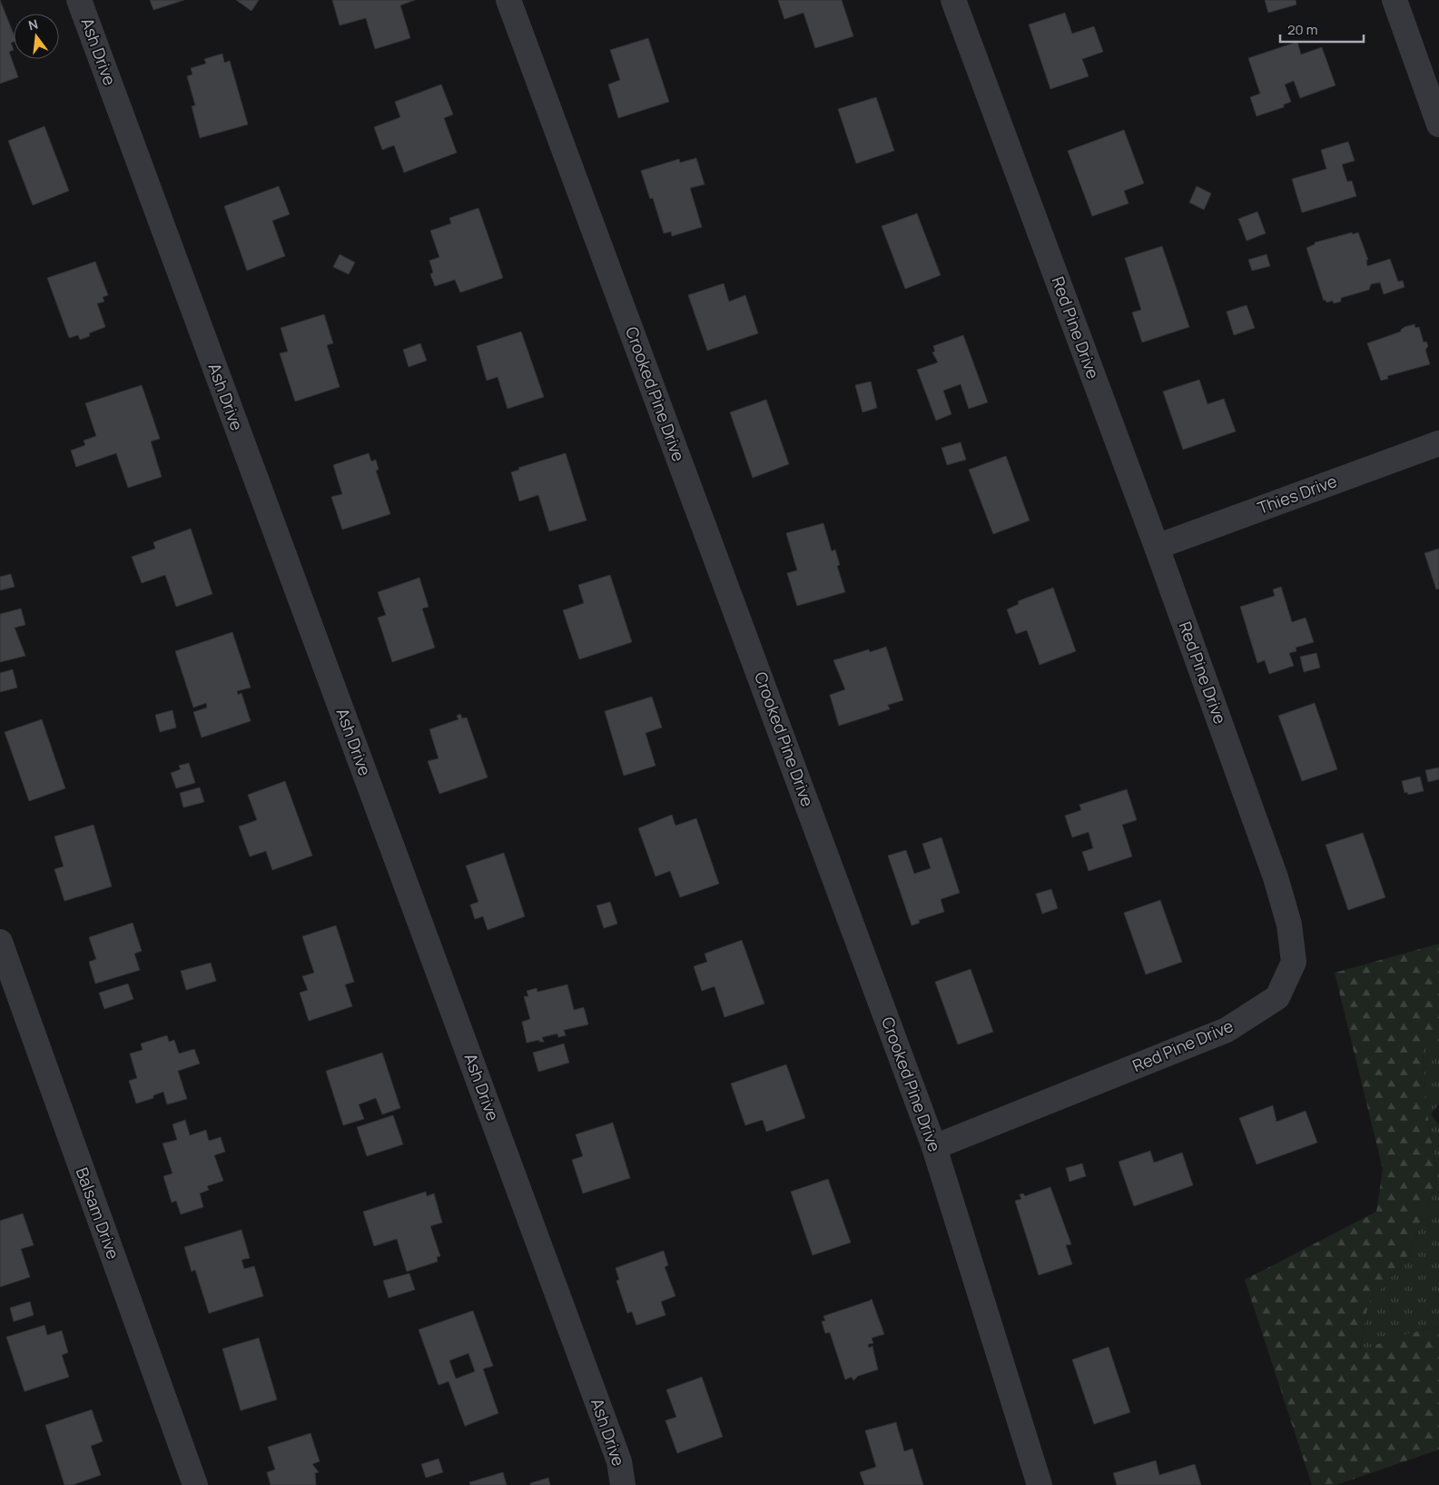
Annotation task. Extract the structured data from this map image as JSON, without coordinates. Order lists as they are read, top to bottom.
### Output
{
  "streets": {
    "street": [
      "Ash Drive",
      "Red Pine Drive",
      "Crooked Pine Drive",
      "Thies Drive",
      "Balsam Drive"
    ]
  },
  "crossings": [
    ["Red Pine Drive", "Crooked Pine Drive"],
    ["Red Pine Drive", "Thies Drive"]
  ],
  "scale_bar": "20 m",
  "north": "top"
}
